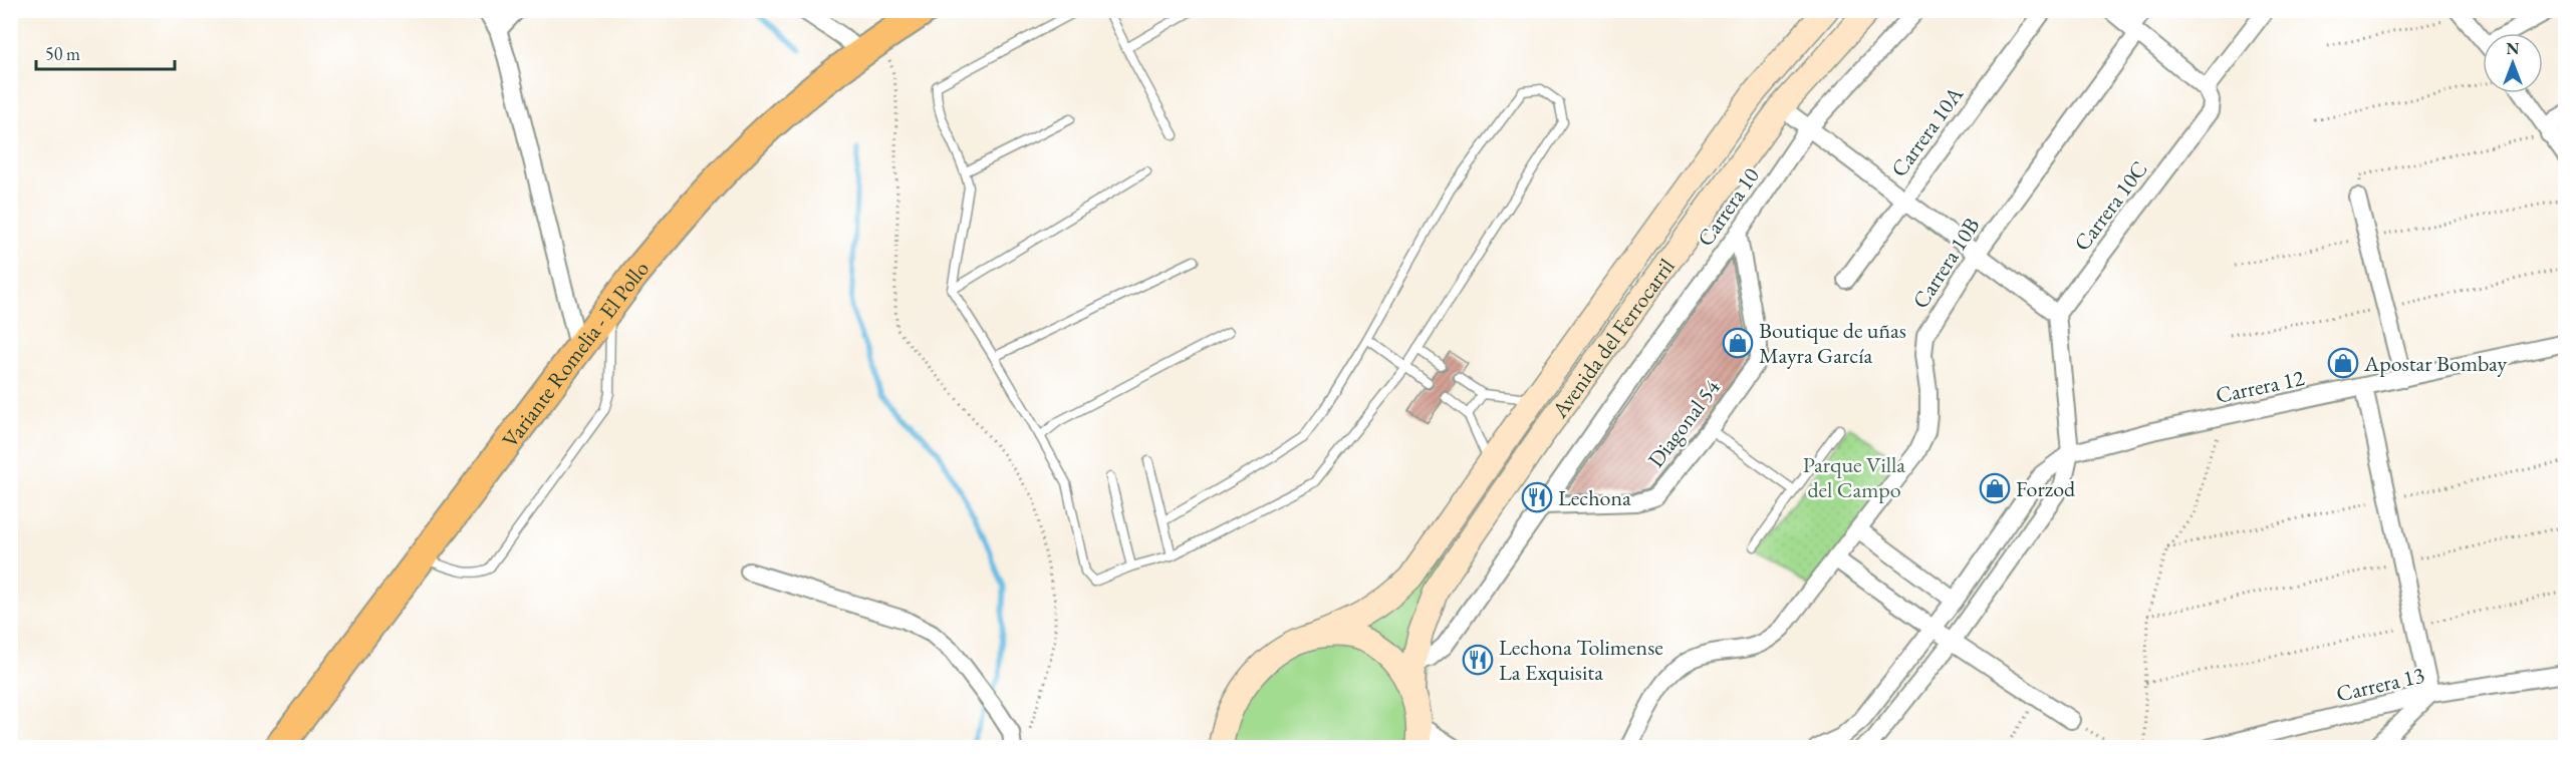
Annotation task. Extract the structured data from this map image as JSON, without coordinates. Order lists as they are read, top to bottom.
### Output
{
  "streets": {
    "highway": ["Variante Romelia - El Pollo"],
    "main road": ["Avenida del Ferrocarril"],
    "street": [
      "Carrera 10A",
      "Carrera 10C",
      "Carrera 10",
      "Carrera 10B",
      "Carrera 12",
      "Diagonal 54",
      "Carrera 13"
    ]
  },
  "crossings": [
    ["Carrera 10", "Avenida del Ferrocarril"],
    ["Carrera 10", "Diagonal 54"]
  ],
  "parks": ["Parque Villa del Campo"],
  "places": {
    "shop": ["Boutique de uñas Mayra García", "Apostar Bombay", "Forzod"],
    "restaurant": ["Lechona", "Lechona Tolimense La Exquisita"]
  },
  "scale_bar": "50 m",
  "north": "top"
}
